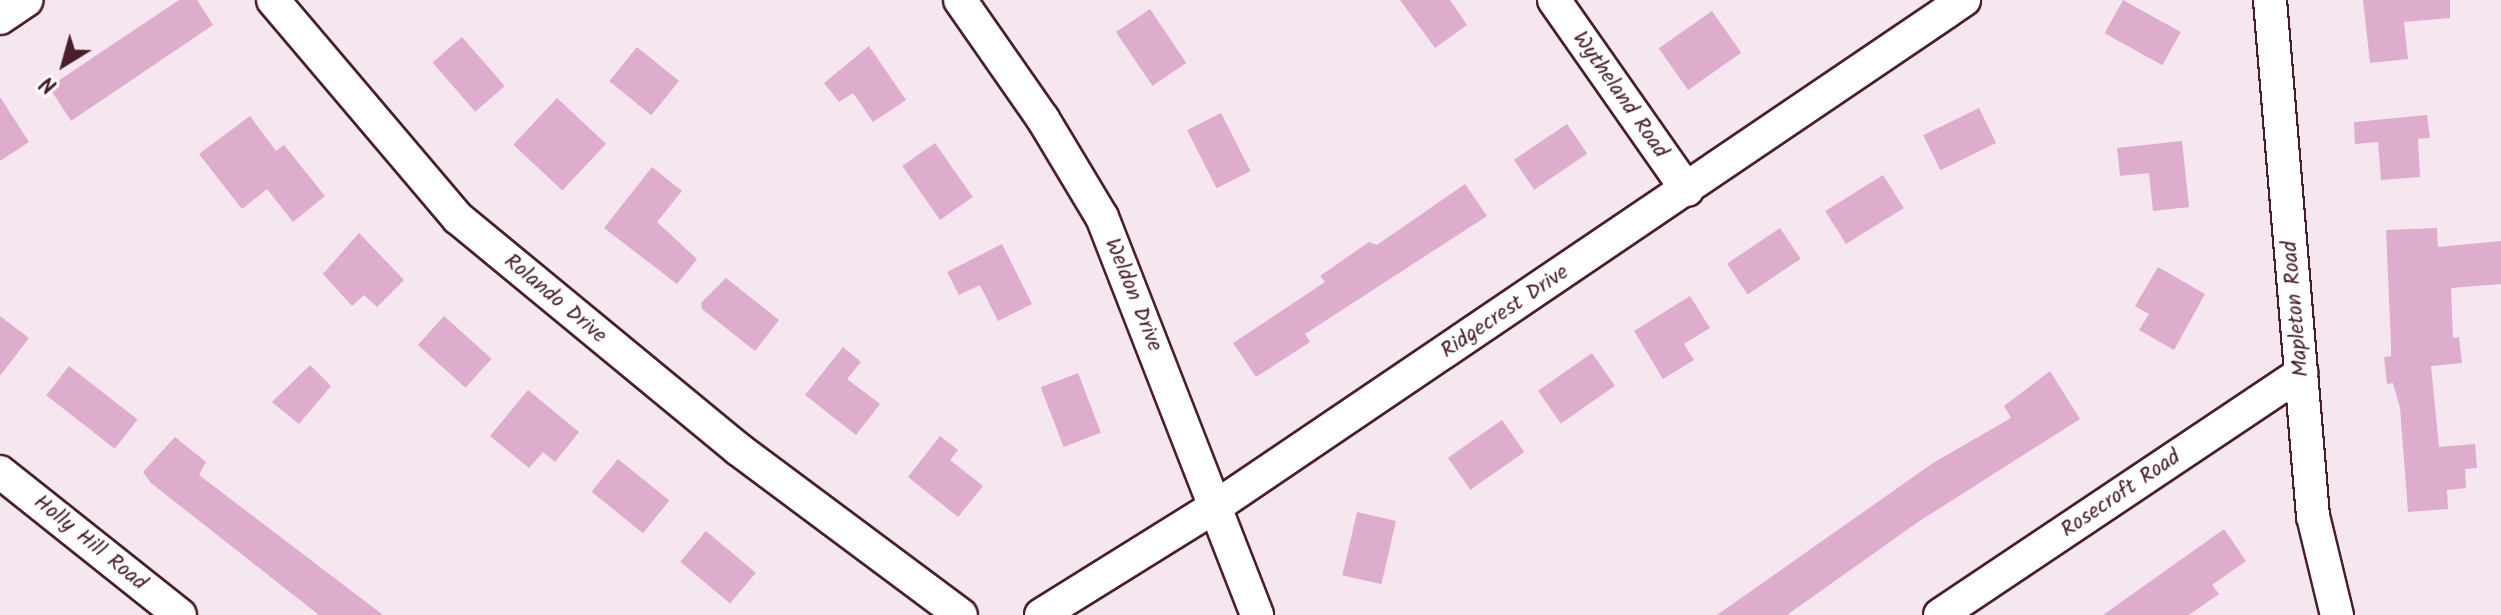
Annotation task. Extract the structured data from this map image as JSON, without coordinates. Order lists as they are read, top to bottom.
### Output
{
  "streets": {
    "street": [
      "Wytheland Road",
      "Weldon Drive",
      "Rolando Drive",
      "Mapleton Road",
      "Ridgecrest Drive",
      "Rosecroft Road",
      "Holly Hill Road"
    ]
  },
  "crossings": [
    ["Wytheland Road", "Ridgecrest Drive"],
    ["Weldon Drive", "Ridgecrest Drive"],
    ["Mapleton Road", "Rosecroft Road"]
  ],
  "north": "bottom left"
}
